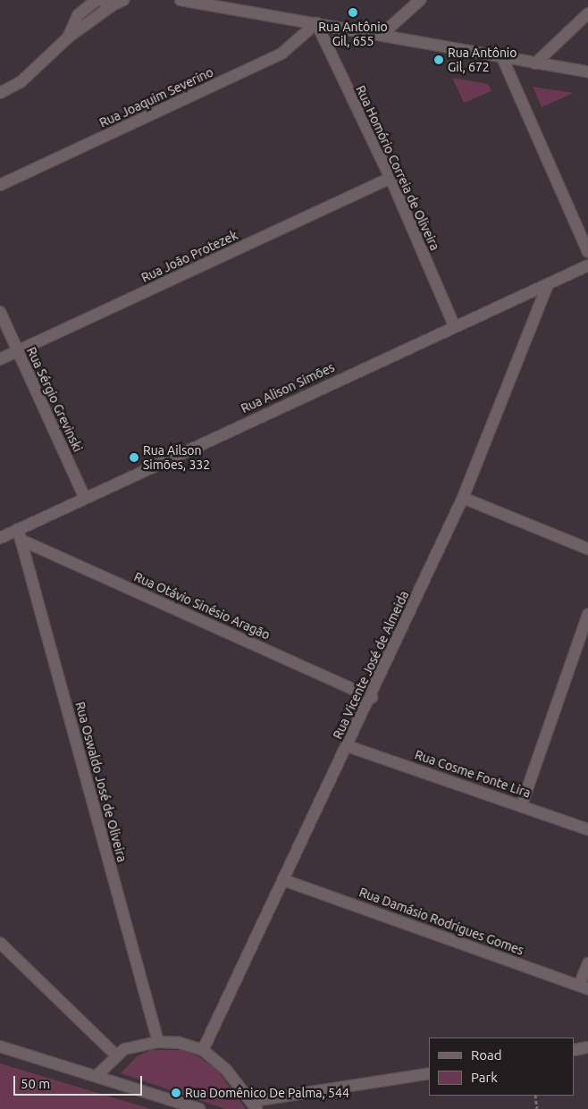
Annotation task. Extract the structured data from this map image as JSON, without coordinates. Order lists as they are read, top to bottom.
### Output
{
  "streets": {
    "street": [
      "Rua Joaquim Severino",
      "Rua Homório Correia de Oliveira",
      "Rua João Protezek",
      "Rua Alison Simões",
      "Rua Sérgio Grevinski",
      "Rua Otávio Sinésio Aragão",
      "Rua Vicente José de Almeida",
      "Rua Cosme Fonte Lira",
      "Rua Oswaldo José de Oliveira",
      "Rua Damásio Rodrigues Gomes"
    ]
  },
  "crossings": [
    ["Rua Joaquim Severino", "Rua Homório Correia de Oliveira"],
    ["Rua Homório Correia de Oliveira", "Rua João Protezek"],
    ["Rua Homório Correia de Oliveira", "Rua Alison Simões"],
    ["Rua João Protezek", "Rua Sérgio Grevinski"],
    ["Rua Alison Simões", "Rua Sérgio Grevinski"],
    ["Rua Alison Simões", "Rua Otávio Sinésio Aragão"],
    ["Rua Alison Simões", "Rua Vicente José de Almeida"],
    ["Rua Alison Simões", "Rua Oswaldo José de Oliveira"],
    ["Rua Otávio Sinésio Aragão", "Rua Vicente José de Almeida"],
    ["Rua Otávio Sinésio Aragão", "Rua Oswaldo José de Oliveira"],
    ["Rua Vicente José de Almeida", "Rua Cosme Fonte Lira"],
    ["Rua Vicente José de Almeida", "Rua Damásio Rodrigues Gomes"]
  ],
  "places": [
    "Rua Antônio Gil, 655",
    "Rua Antônio Gil, 672",
    "Rua Ailson Simões, 332",
    "Rua Domênico De Palma, 544"
  ],
  "legend": ["Road", "Park"],
  "scale_bar": "50 m"
}
